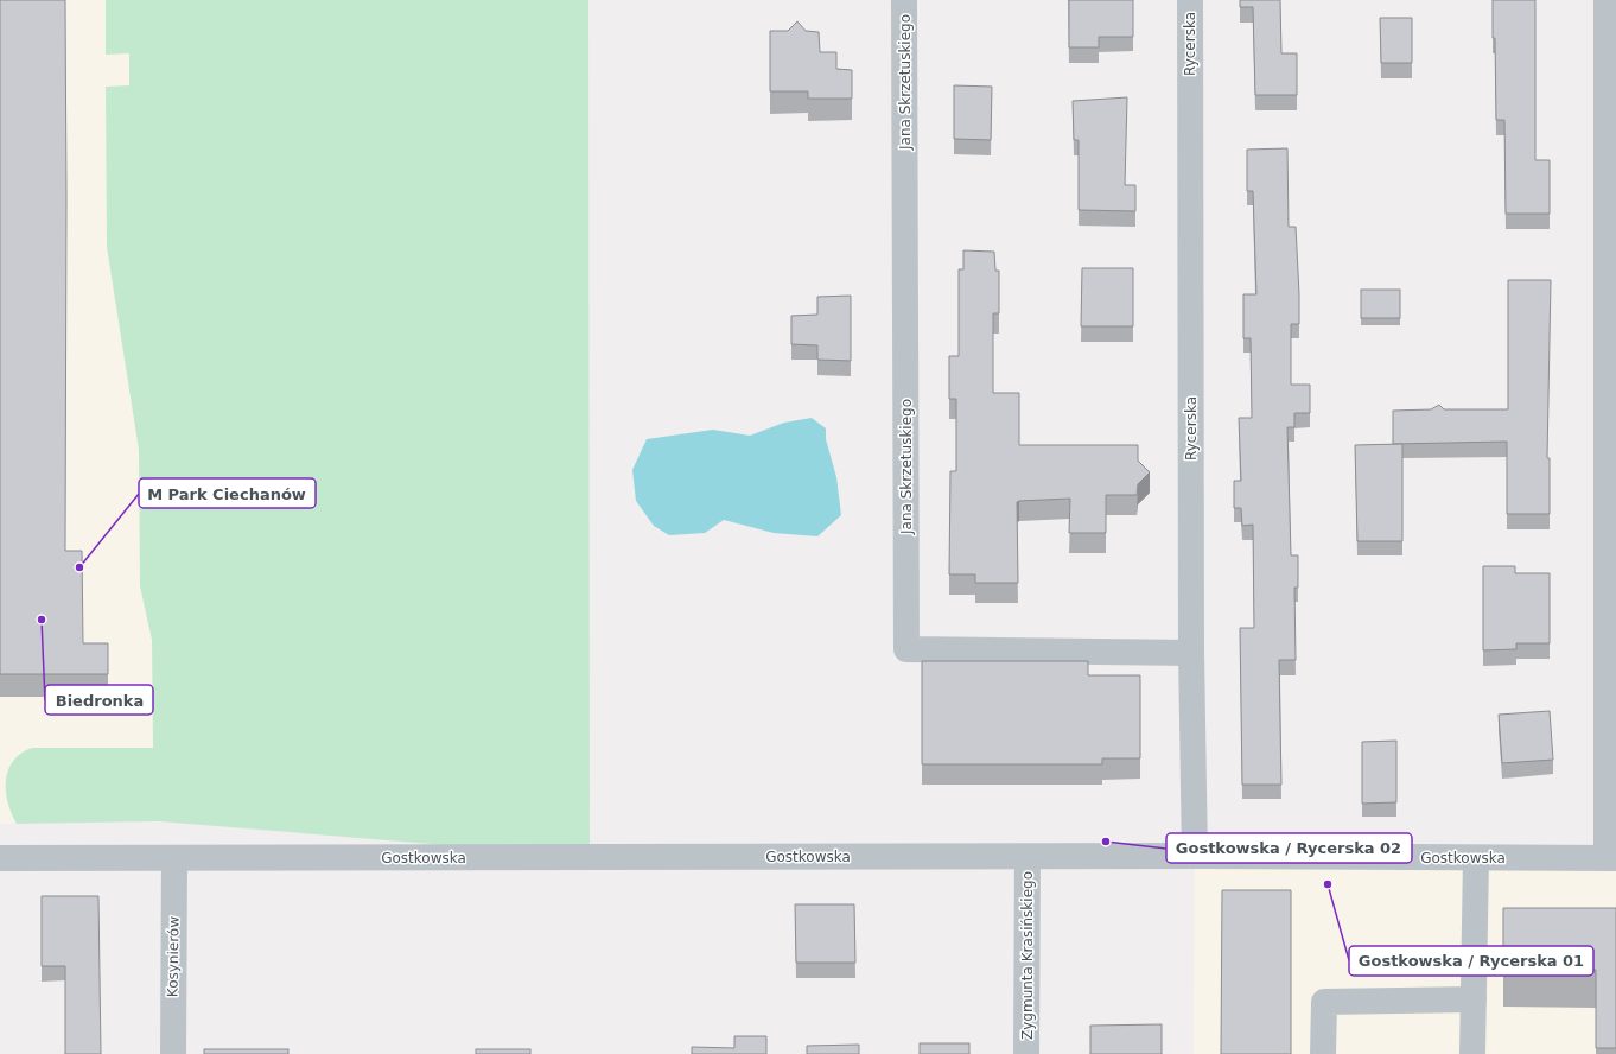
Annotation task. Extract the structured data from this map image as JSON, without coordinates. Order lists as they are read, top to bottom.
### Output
{
  "streets": {
    "street": [
      "Rycerska",
      "Jana Skrzetuskiego",
      "Gostkowska",
      "Zygmunta Krasińskiego",
      "Kosynierów"
    ]
  },
  "crossings": [
    ["Rycerska", "Jana Skrzetuskiego"],
    ["Rycerska", "Gostkowska"],
    ["Gostkowska", "Zygmunta Krasińskiego"],
    ["Gostkowska", "Kosynierów"]
  ],
  "places": [
    "M Park Ciechanów",
    "Biedronka",
    "Gostkowska / Rycerska 02",
    "Gostkowska / Rycerska 01"
  ]
}
